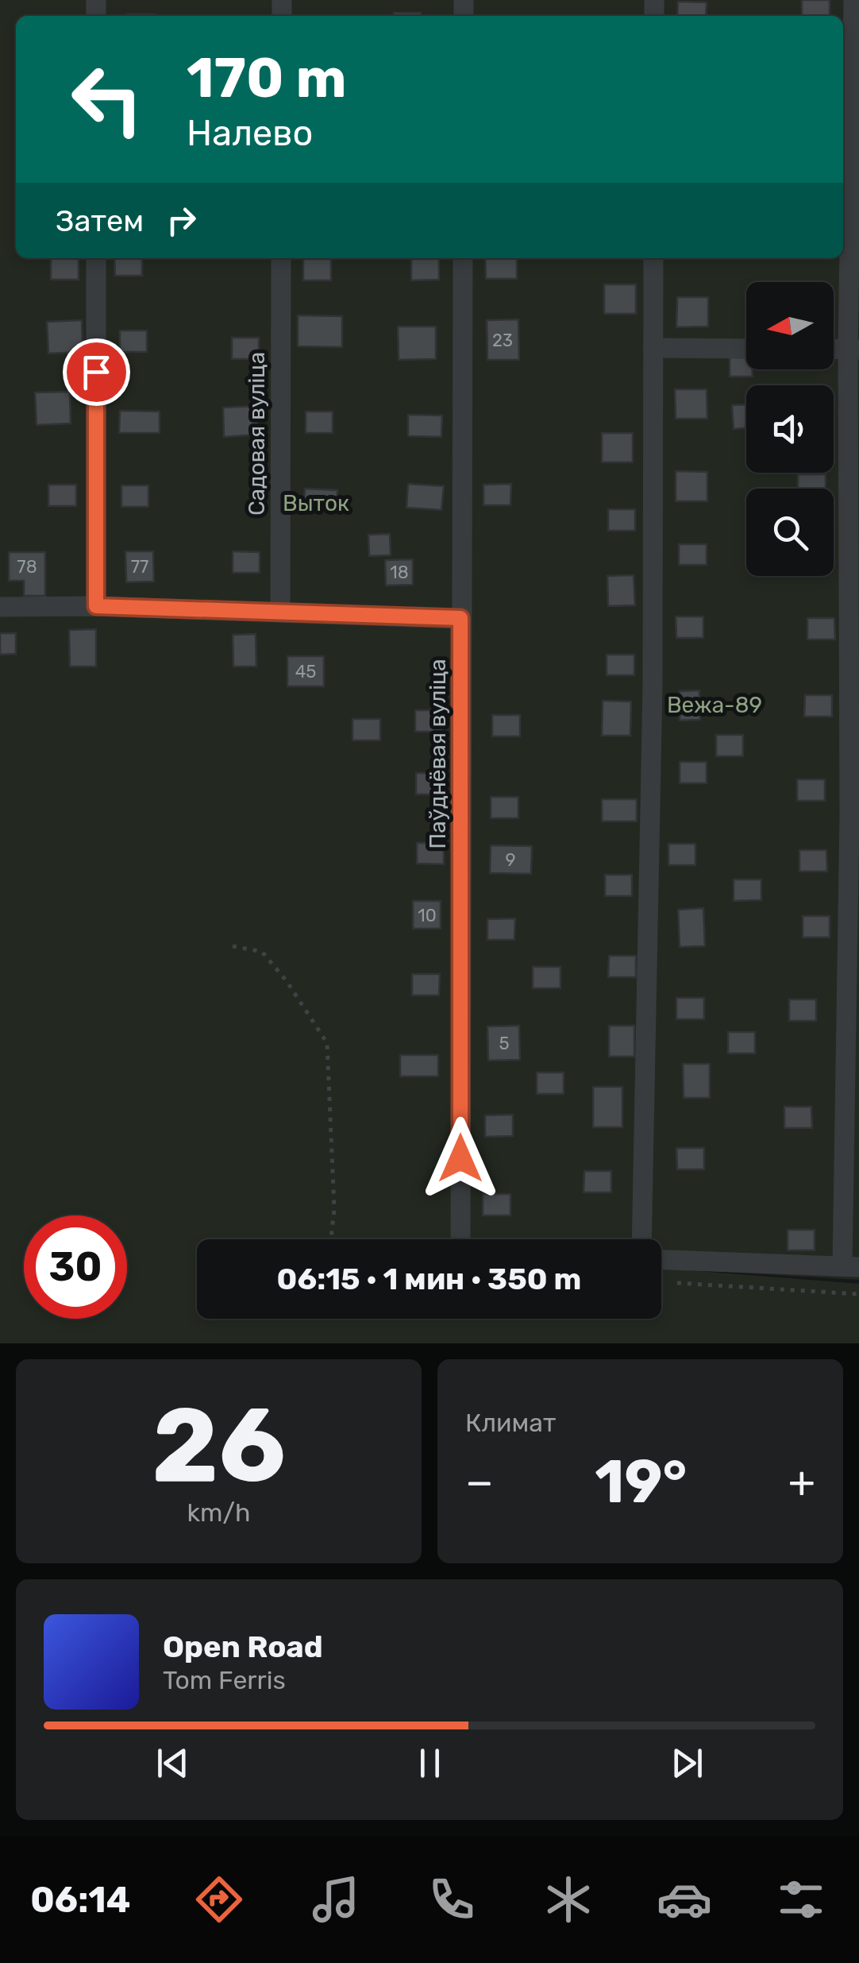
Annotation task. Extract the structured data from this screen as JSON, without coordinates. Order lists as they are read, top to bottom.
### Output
{
  "streets": {
    "street": ["Садовая вуліца", "Паўднёвая вуліца"]
  },
  "parks": ["Выток", "Вежа-89"],
  "house_numbers": [
    "23",
    "78",
    "77",
    "18",
    "45",
    "9",
    "10",
    "5"
  ],
  "north": "left",
  "page": {
    "turn": ["170 m", "Налево"],
    "then": "Затем",
    "limit": "30",
    "trip": "06:15 · 1 мин · 350 m",
    "tile": [
      ["26", "km/h"],
      "Климат"
    ],
    "heat": ["−", "19°", "+"],
    "song": ["Open Road", "Tom Ferris"],
    "tabs": "06:14"
  }
}
